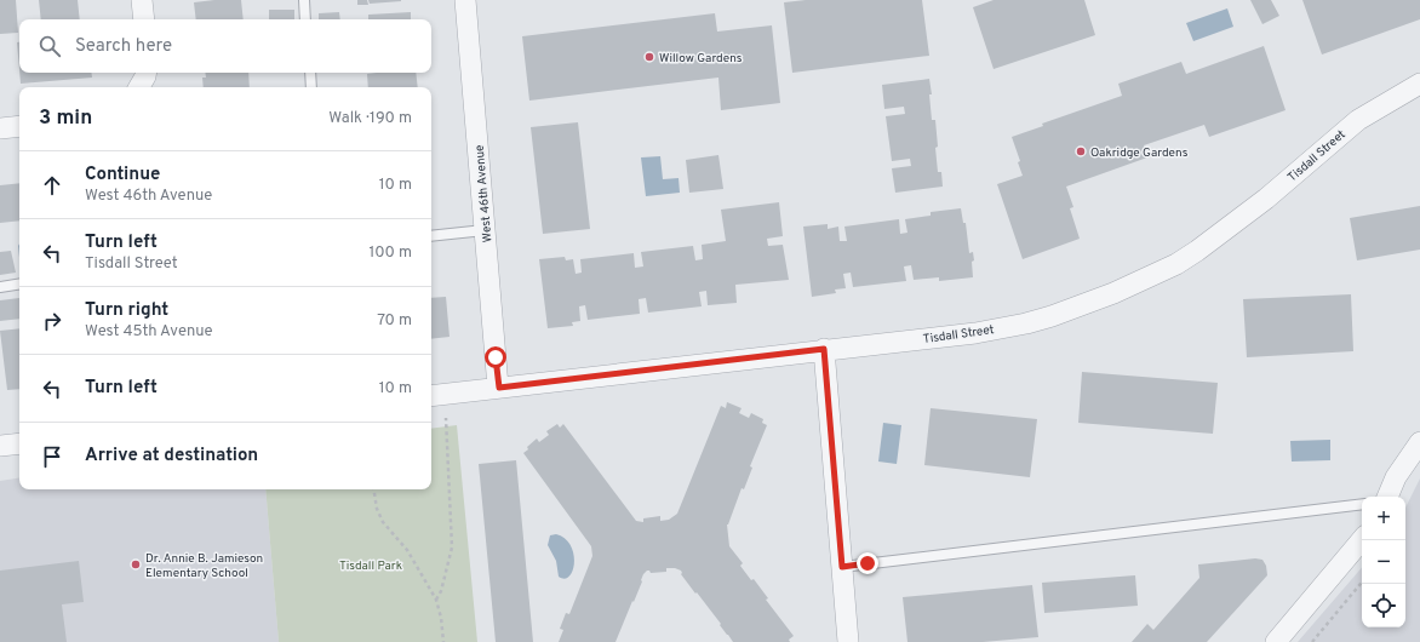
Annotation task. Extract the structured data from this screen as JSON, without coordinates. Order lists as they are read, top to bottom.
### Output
{
  "streets": {
    "street": ["Tisdall Street", "West 46th Avenue"]
  },
  "crossings": [
    ["Tisdall Street", "West 46th Avenue"]
  ],
  "parks": ["Tisdall Park"],
  "places": ["Willow Gardens", "Oakridge Gardens", "Dr. Annie B. Jamieson Elementary School"],
  "page": {
    "search": "Search here",
    "heading": ["3 min", "Walk · 190 m"],
    "list": [
      ["Continue", "West 46th Avenue", "10 m"],
      ["Turn left", "Tisdall Street", "100 m"],
      ["Turn right", "West 45th Avenue", "70 m"],
      ["Turn left", "10 m"],
      "Arrive at destination"
    ],
    "map_buttons": ["+", "−"]
  }
}
